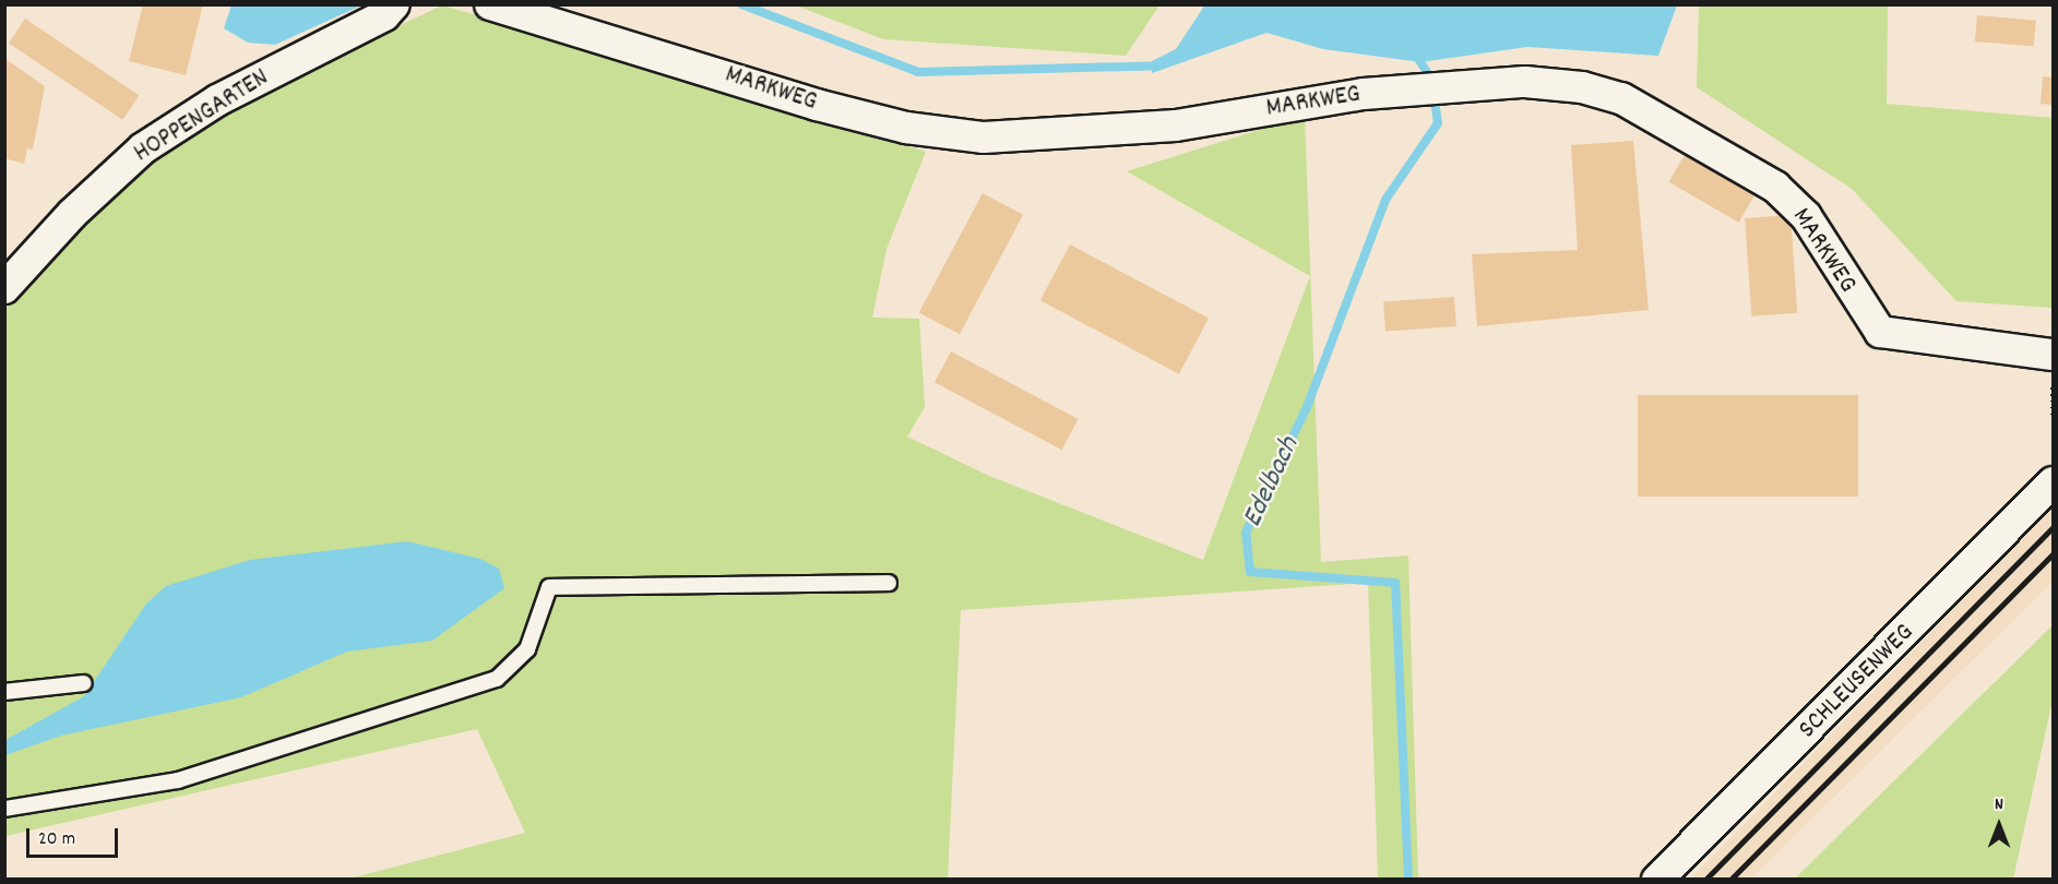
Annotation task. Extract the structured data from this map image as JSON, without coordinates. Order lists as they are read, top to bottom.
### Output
{
  "streets": {
    "street": ["MARKWEG", "HOPPENGARTEN", "SCHLEUSENWEG"]
  },
  "water": ["Edelbach"],
  "scale_bar": "20 m",
  "north": "top"
}
